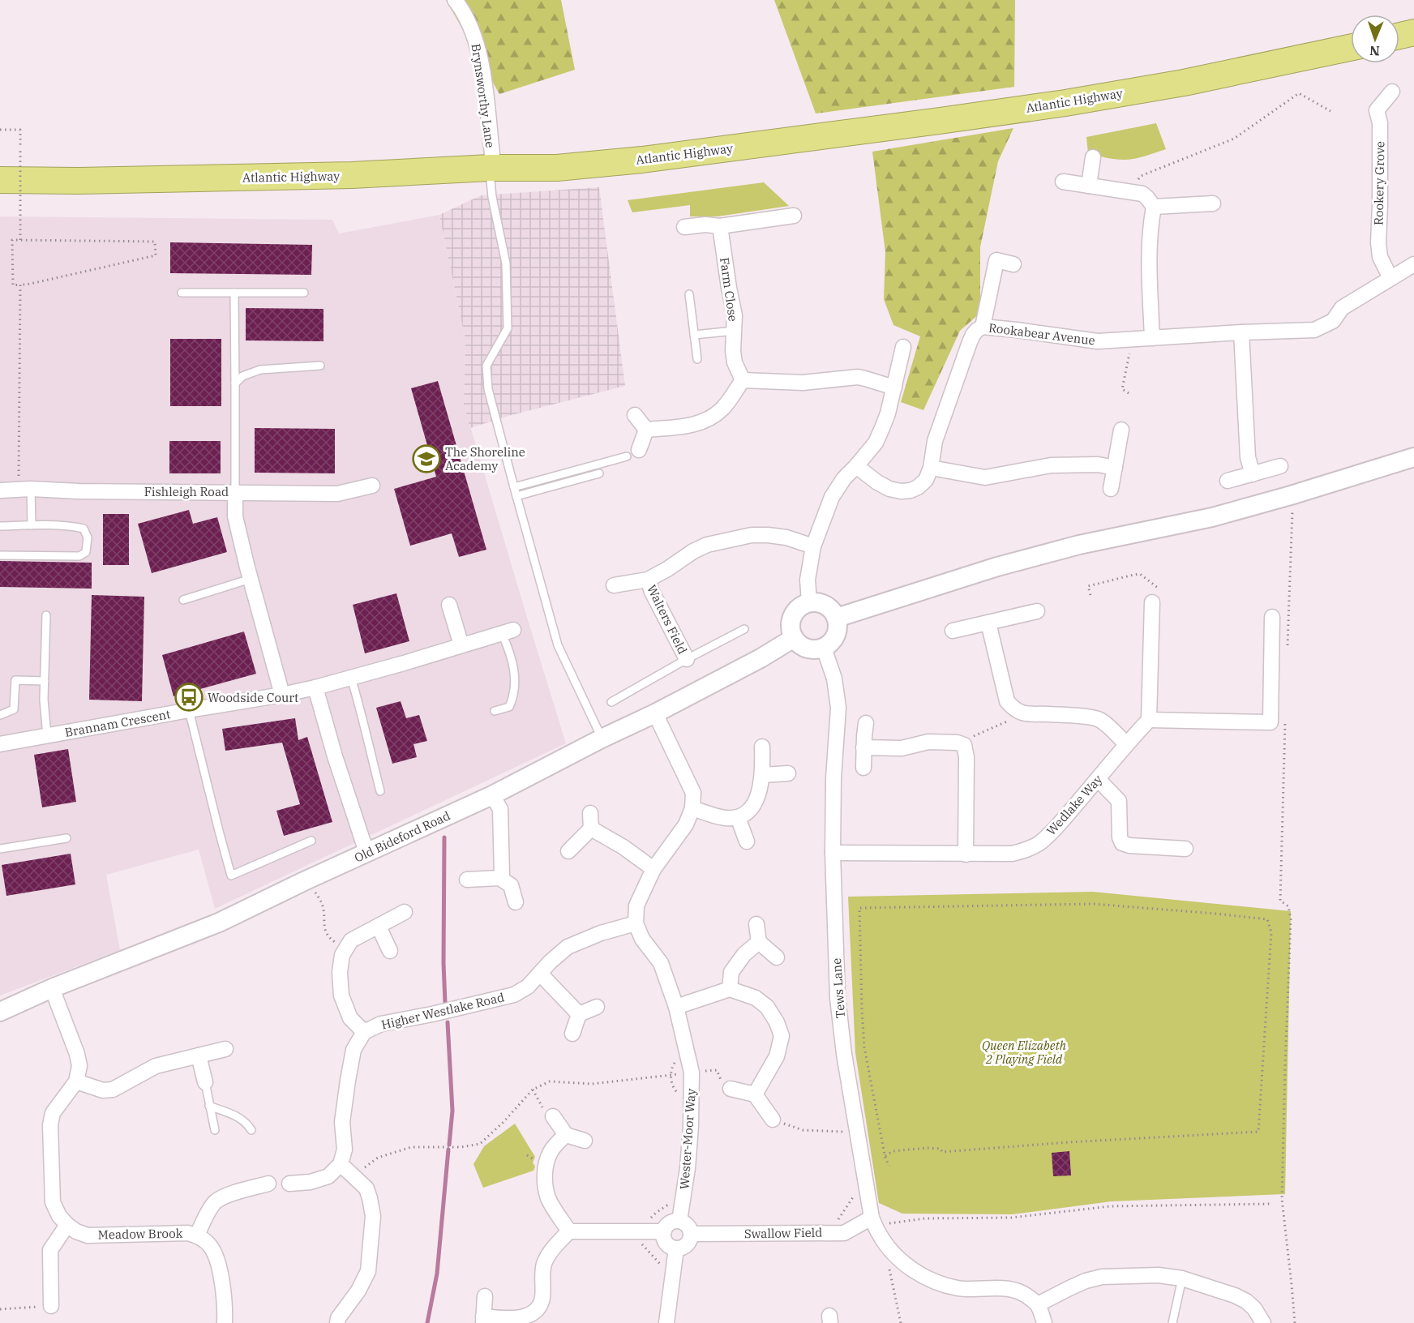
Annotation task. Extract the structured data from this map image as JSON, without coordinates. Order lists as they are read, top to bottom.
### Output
{
  "streets": {
    "highway": ["Atlantic Highway"],
    "street": [
      "Brynsworthy Lane",
      "Rookery Grove",
      "Farm Close",
      "Rookabear Avenue",
      "Fishleigh Road",
      "Walters Field",
      "Brannam Crescent",
      "Wedlake Way",
      "Old Bideford Road",
      "Tews Lane",
      "Higher Westlake Road",
      "Wester-Moor Way",
      "Swallow Field",
      "Meadow Brook"
    ]
  },
  "crossings": [
    ["Brynsworthy Lane", "Atlantic Highway"],
    ["Rookery Grove", "Rookabear Avenue"],
    ["Wedlake Way", "Tews Lane"],
    ["Old Bideford Road", "Tews Lane"],
    ["Tews Lane", "Swallow Field"],
    ["Higher Westlake Road", "Wester-Moor Way"],
    ["Wester-Moor Way", "Swallow Field"]
  ],
  "parks": ["Queen Elizabeth 2 Playing Field"],
  "places": {
    "school or university": ["The Shoreline Academy"],
    "bus stop": ["Woodside Court"]
  },
  "north": "bottom"
}
